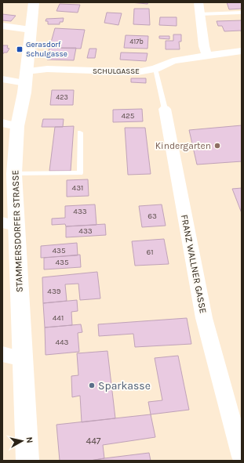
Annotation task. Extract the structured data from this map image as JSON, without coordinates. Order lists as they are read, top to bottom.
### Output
{
  "streets": {
    "main road": ["STAMMERSDORFER STRASSE"],
    "street": ["SCHULGASSE", "FRANZ WALLNER GASSE"]
  },
  "crossings": [
    ["SCHULGASSE", "STAMMERSDORFER STRASSE"],
    ["SCHULGASSE", "FRANZ WALLNER GASSE"]
  ],
  "places": {
    "transit": ["Gerasdorf Schulgasse"],
    "other": ["Kindergarten", "Sparkasse"]
  },
  "house_numbers": [
    "417b",
    "423",
    "425",
    "431",
    "433",
    "63",
    "433",
    "435",
    "61",
    "435",
    "439",
    "441",
    "443",
    "447"
  ],
  "north": "right"
}
